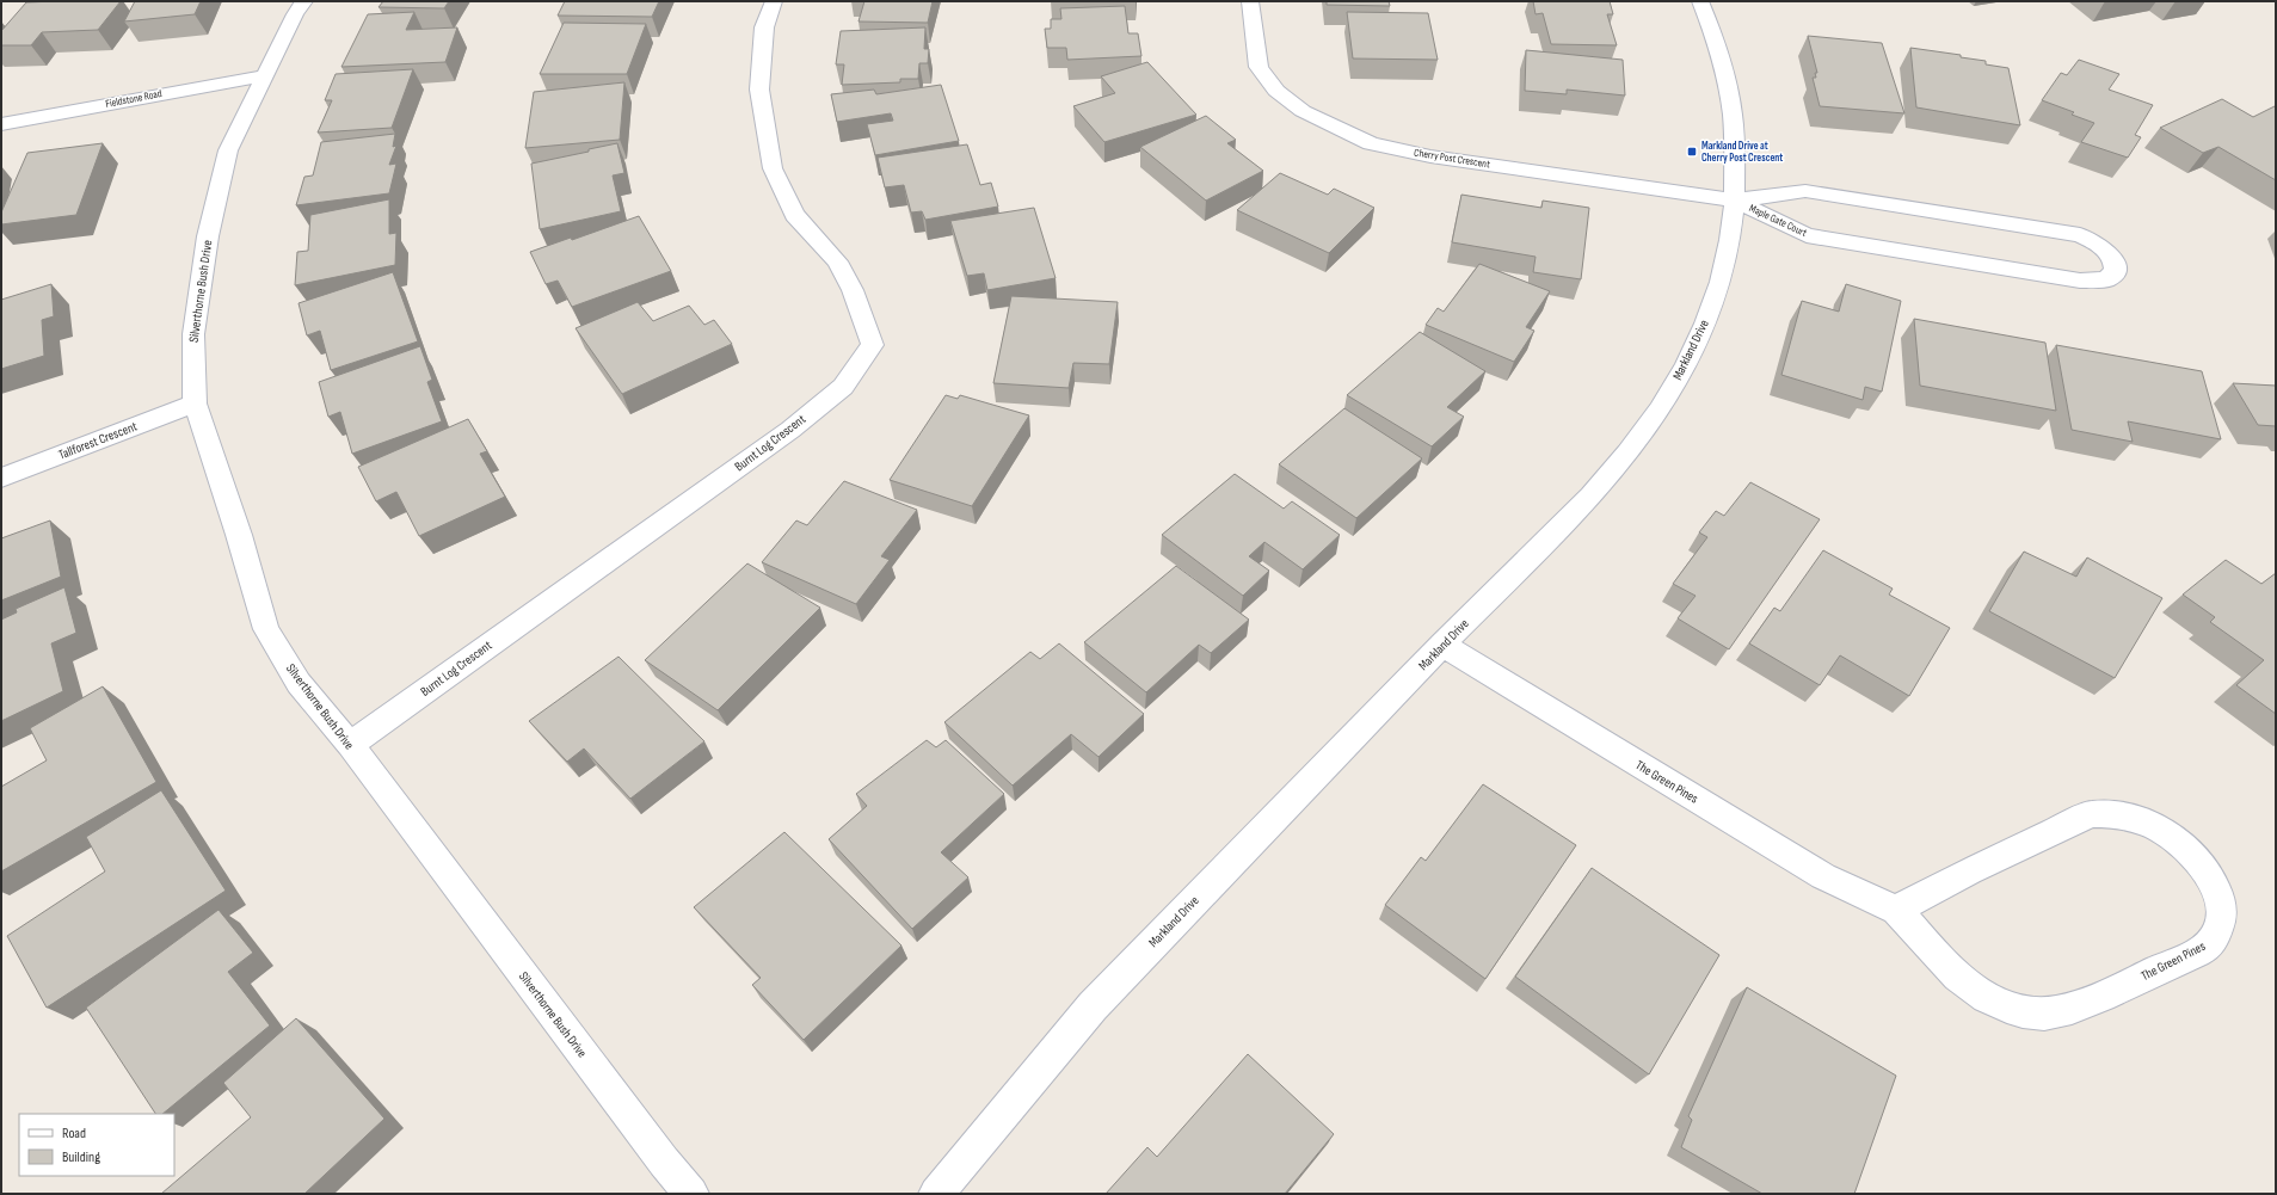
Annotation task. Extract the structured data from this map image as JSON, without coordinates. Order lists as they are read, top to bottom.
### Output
{
  "streets": {
    "street": [
      "Fieldstone Road",
      "Cherry Post Crescent",
      "Maple Gate Court",
      "Silverthorne Bush Drive",
      "Markland Drive",
      "Tallforest Crescent",
      "Burnt Log Crescent",
      "The Green Pines"
    ]
  },
  "crossings": [
    ["Fieldstone Road", "Silverthorne Bush Drive"],
    ["Cherry Post Crescent", "Maple Gate Court"],
    ["Cherry Post Crescent", "Markland Drive"],
    ["Maple Gate Court", "Markland Drive"],
    ["Silverthorne Bush Drive", "Tallforest Crescent"],
    ["Silverthorne Bush Drive", "Burnt Log Crescent"],
    ["Markland Drive", "The Green Pines"]
  ],
  "places": {
    "transit": ["Markland Drive at Cherry Post Crescent"]
  },
  "legend": ["Road", "Building"]
}
